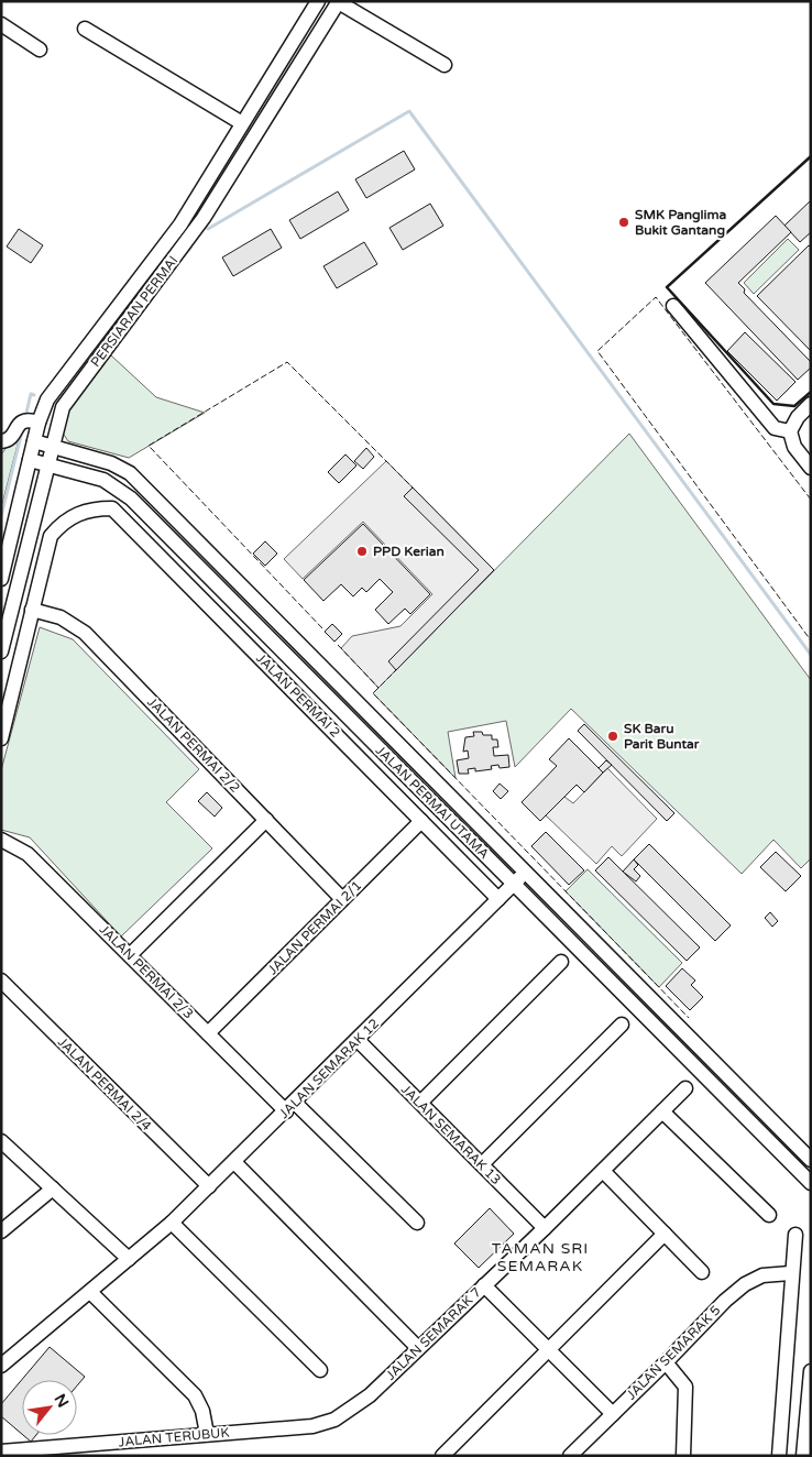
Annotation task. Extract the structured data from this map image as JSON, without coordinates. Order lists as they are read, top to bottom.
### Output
{
  "streets": {
    "street": [
      "PERSIARAN PERMAI",
      "JALAN PERMAI 2",
      "JALAN PERMAI 2/2",
      "JALAN PERMAI UTAMA",
      "JALAN PERMAI 2/1",
      "JALAN PERMAI 2/3",
      "JALAN SEMARAK 12",
      "JALAN PERMAI 2/4",
      "JALAN SEMARAK 13",
      "JALAN SEMARAK 7",
      "JALAN SEMARAK 5",
      "JALAN TERUBUK"
    ]
  },
  "crossings": [
    ["PERSIARAN PERMAI", "JALAN PERMAI UTAMA"],
    ["JALAN PERMAI 2", "JALAN PERMAI 2/2"],
    ["JALAN PERMAI 2", "JALAN PERMAI 2/1"],
    ["JALAN PERMAI 2", "JALAN SEMARAK 12"],
    ["JALAN PERMAI 2/2", "JALAN PERMAI 2/1"],
    ["JALAN PERMAI UTAMA", "JALAN SEMARAK 12"],
    ["JALAN PERMAI 2/1", "JALAN PERMAI 2/3"],
    ["JALAN PERMAI 2/3", "JALAN SEMARAK 12"],
    ["JALAN SEMARAK 12", "JALAN PERMAI 2/4"],
    ["JALAN SEMARAK 12", "JALAN SEMARAK 13"],
    ["JALAN SEMARAK 13", "JALAN SEMARAK 7"],
    ["JALAN SEMARAK 7", "JALAN TERUBUK"]
  ],
  "districts": ["TAMAN SRI SEMARAK"],
  "places": ["SMK Panglima Bukit Gantang", "PPD Kerian", "SK Baru Parit Buntar"],
  "north": "top right"
}
